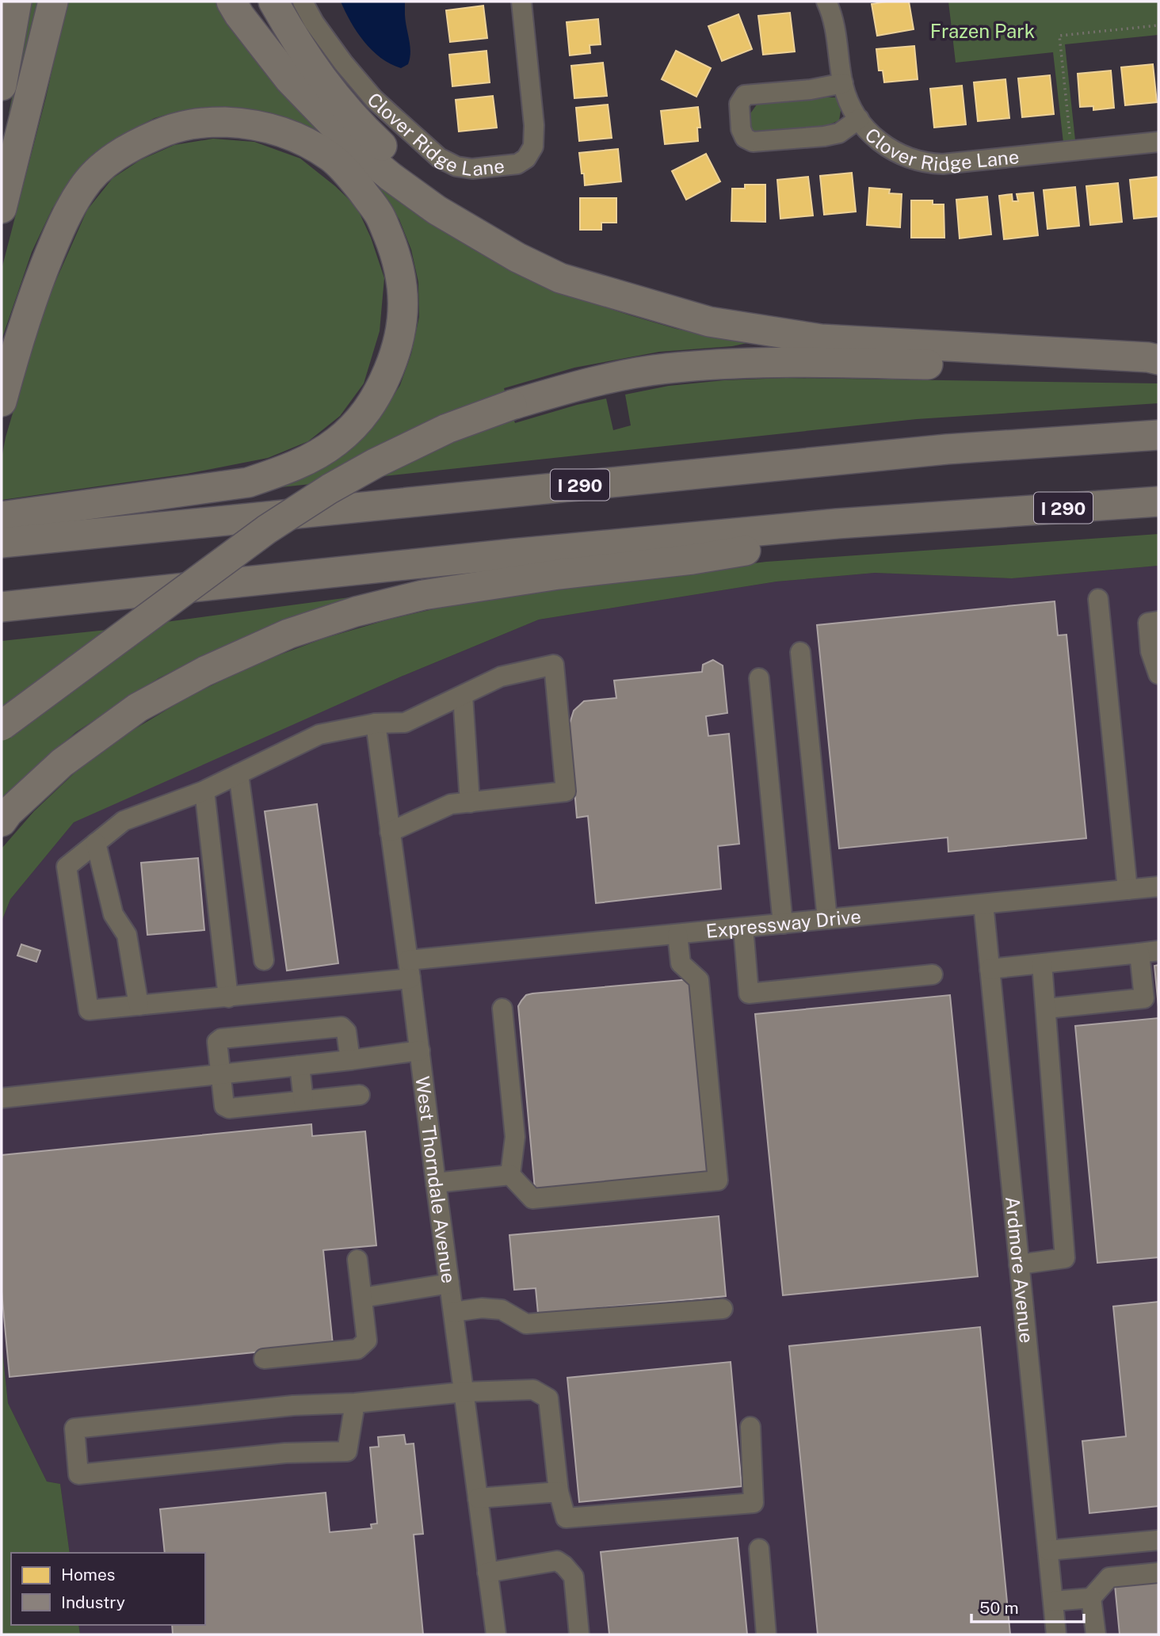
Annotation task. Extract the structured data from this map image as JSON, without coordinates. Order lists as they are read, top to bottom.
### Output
{
  "streets": {
    "highway": ["I 290"],
    "street": [
      "Clover Ridge Lane",
      "Expressway Drive",
      "West Thorndale Avenue",
      "Ardmore Avenue"
    ]
  },
  "crossings": [
    ["Expressway Drive", "West Thorndale Avenue"],
    ["Expressway Drive", "Ardmore Avenue"]
  ],
  "parks": ["Frazen Park"],
  "legend": ["Homes", "Industry"],
  "scale_bar": "50 m"
}
